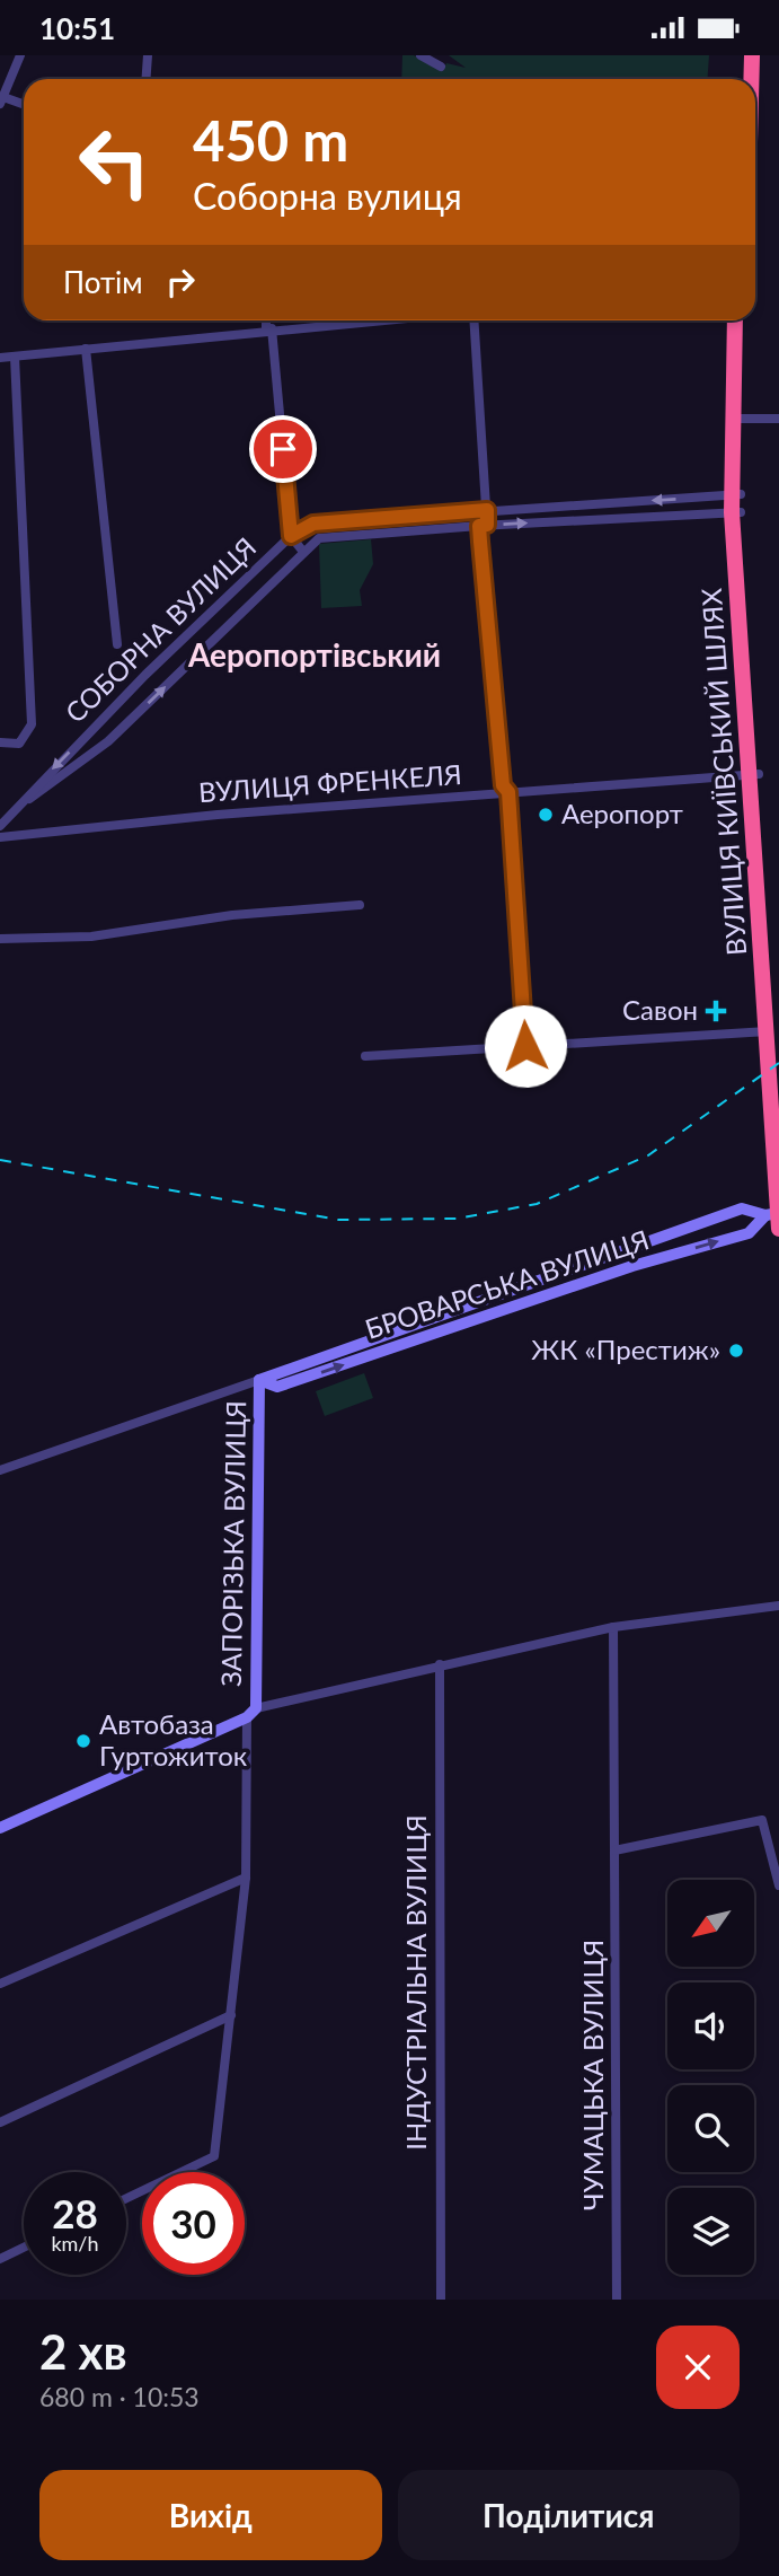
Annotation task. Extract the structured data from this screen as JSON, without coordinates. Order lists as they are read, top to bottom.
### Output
{
  "streets": {
    "highway": ["ВУЛИЦЯ КИЇВСЬКИЙ ШЛЯХ"],
    "street": [
      "СОБОРНА ВУЛИЦЯ",
      "ВУЛИЦЯ ФРЕНКЕЛЯ",
      "БРОВАРСЬКА ВУЛИЦЯ",
      "ЗАПОРІЗЬКА ВУЛИЦЯ",
      "ІНДУСТРІАЛЬНА ВУЛИЦЯ",
      "ЧУМАЦЬКА ВУЛИЦЯ"
    ]
  },
  "crossings": [
    ["СОБОРНА ВУЛИЦЯ", "ВУЛИЦЯ КИЇВСЬКИЙ ШЛЯХ"],
    ["ВУЛИЦЯ КИЇВСЬКИЙ ШЛЯХ", "ВУЛИЦЯ ФРЕНКЕЛЯ"],
    ["ВУЛИЦЯ КИЇВСЬКИЙ ШЛЯХ", "БРОВАРСЬКА ВУЛИЦЯ"],
    ["БРОВАРСЬКА ВУЛИЦЯ", "ЗАПОРІЗЬКА ВУЛИЦЯ"]
  ],
  "districts": ["Аеропортівський"],
  "places": {
    "other": ["Аеропорт", "ЖК «Престиж»", "Автобаза Гуртожиток"],
    "health": ["Савон"]
  },
  "north": "bottom left",
  "page": {
    "status": "10:51",
    "turn": ["450 m", "Соборна вулиця"],
    "then": "Потім",
    "speed": "28 km/h",
    "limit": "30",
    "heading": ["2 хв", "680 m · 10:53"],
    "buttons": ["Вихід", "Поділитися"]
  }
}
